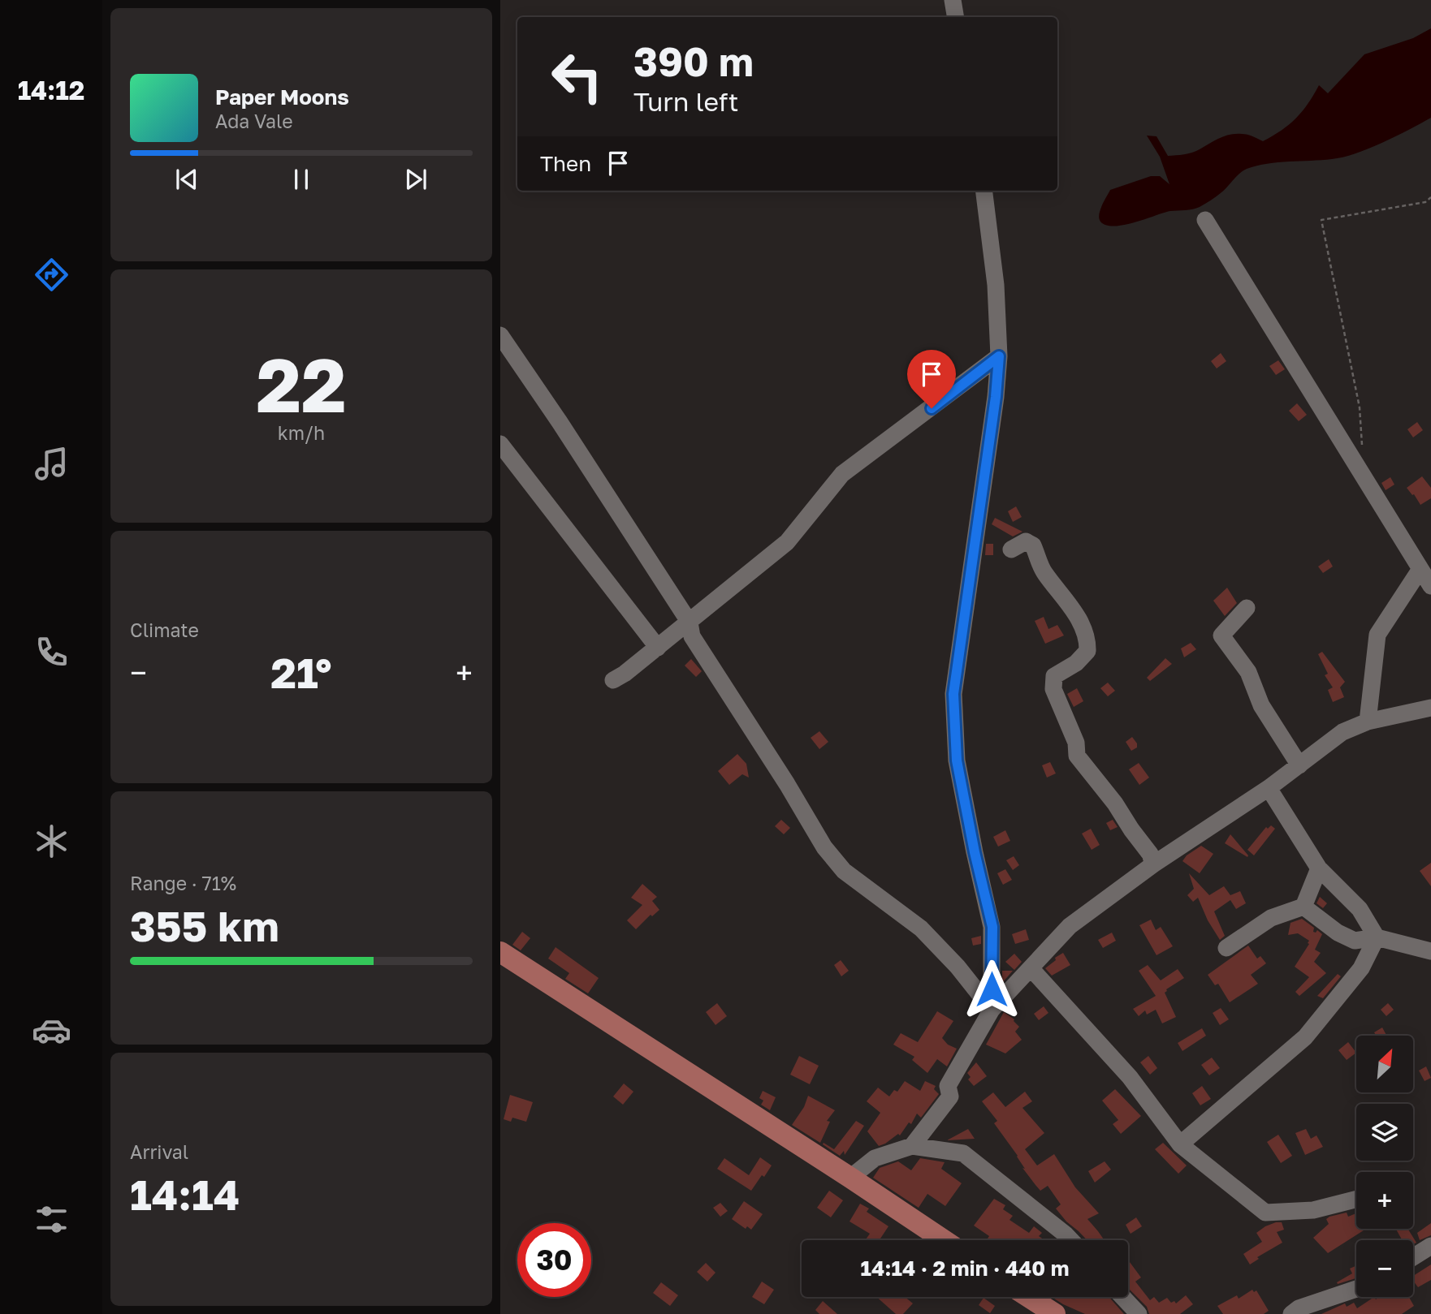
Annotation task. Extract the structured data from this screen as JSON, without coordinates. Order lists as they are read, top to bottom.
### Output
{
  "north": "top right",
  "page": {
    "tabs": "14:12",
    "turn": ["390 m", "Turn left"],
    "song": ["Paper Moons", "Ada Vale"],
    "then": "Then",
    "tile": [
      ["22", "km/h"],
      "Climate",
      ["Range · 71%", "355 km"],
      ["Arrival", "14:14"]
    ],
    "heat": ["−", "21°", "+"],
    "map_buttons": ["+", "−"],
    "limit": "30",
    "trip": "14:14 · 2 min · 440 m"
  }
}
